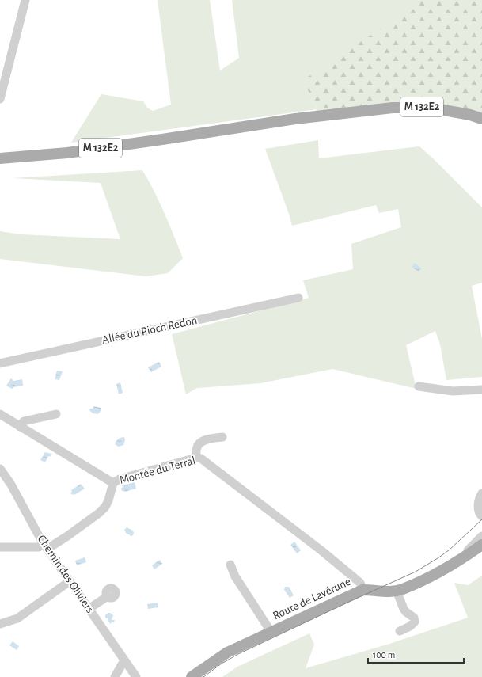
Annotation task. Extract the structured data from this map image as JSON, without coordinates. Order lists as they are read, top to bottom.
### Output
{
  "streets": {
    "main road": ["M 132E2", "Route de Lavérune"],
    "street": ["Allée du Pioch Redon", "Montée du Terral", "Chemin des Oliviers"]
  },
  "crossings": [
    ["Montée du Terral", "Route de Lavérune"]
  ],
  "scale_bar": "100 m"
}
